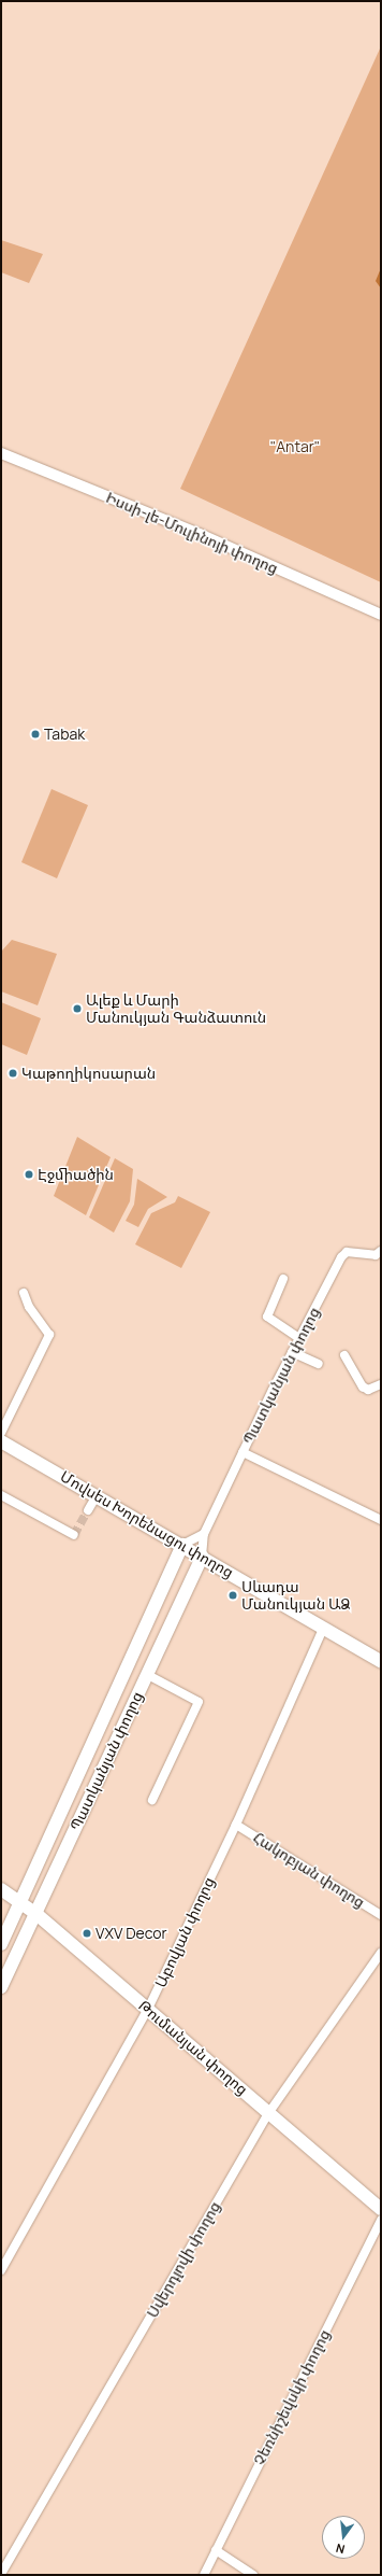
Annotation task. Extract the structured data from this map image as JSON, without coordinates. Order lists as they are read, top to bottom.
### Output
{
  "streets": {
    "main road": ["Պատկանյան փողոց", "Մովսես Խորենացու փողոց", "Թումանյան փողոց"],
    "street": [
      "Իսսի-լե-Մուլինոյի փողոց",
      "Հակոբյան փողոց",
      "Աբովյան փողոց",
      "Սվերդլովի փողոց",
      "Չեռնիշեվսկի փողոց"
    ]
  },
  "crossings": [
    ["Պատկանյան փողոց", "Մովսես Խորենացու փողոց"],
    ["Պատկանյան փողոց", "Թումանյան փողոց"],
    ["Մովսես Խորենացու փողոց", "Աբովյան փողոց"],
    ["Հակոբյան փողոց", "Աբովյան փողոց"],
    ["Աբովյան փողոց", "Թումանյան փողոց"],
    ["Թումանյան փողոց", "Սվերդլովի փողոց"]
  ],
  "parks": ["\"Antar\""],
  "places": [
    "Tabak",
    "Ալեք և Մարի Մանուկյան Գանձատուն",
    "Կաթողիկոսարան",
    "Էջմիածին",
    "Սևադա Մանուկյան ԱՁ",
    "VXV Decor"
  ],
  "north": "bottom"
}
